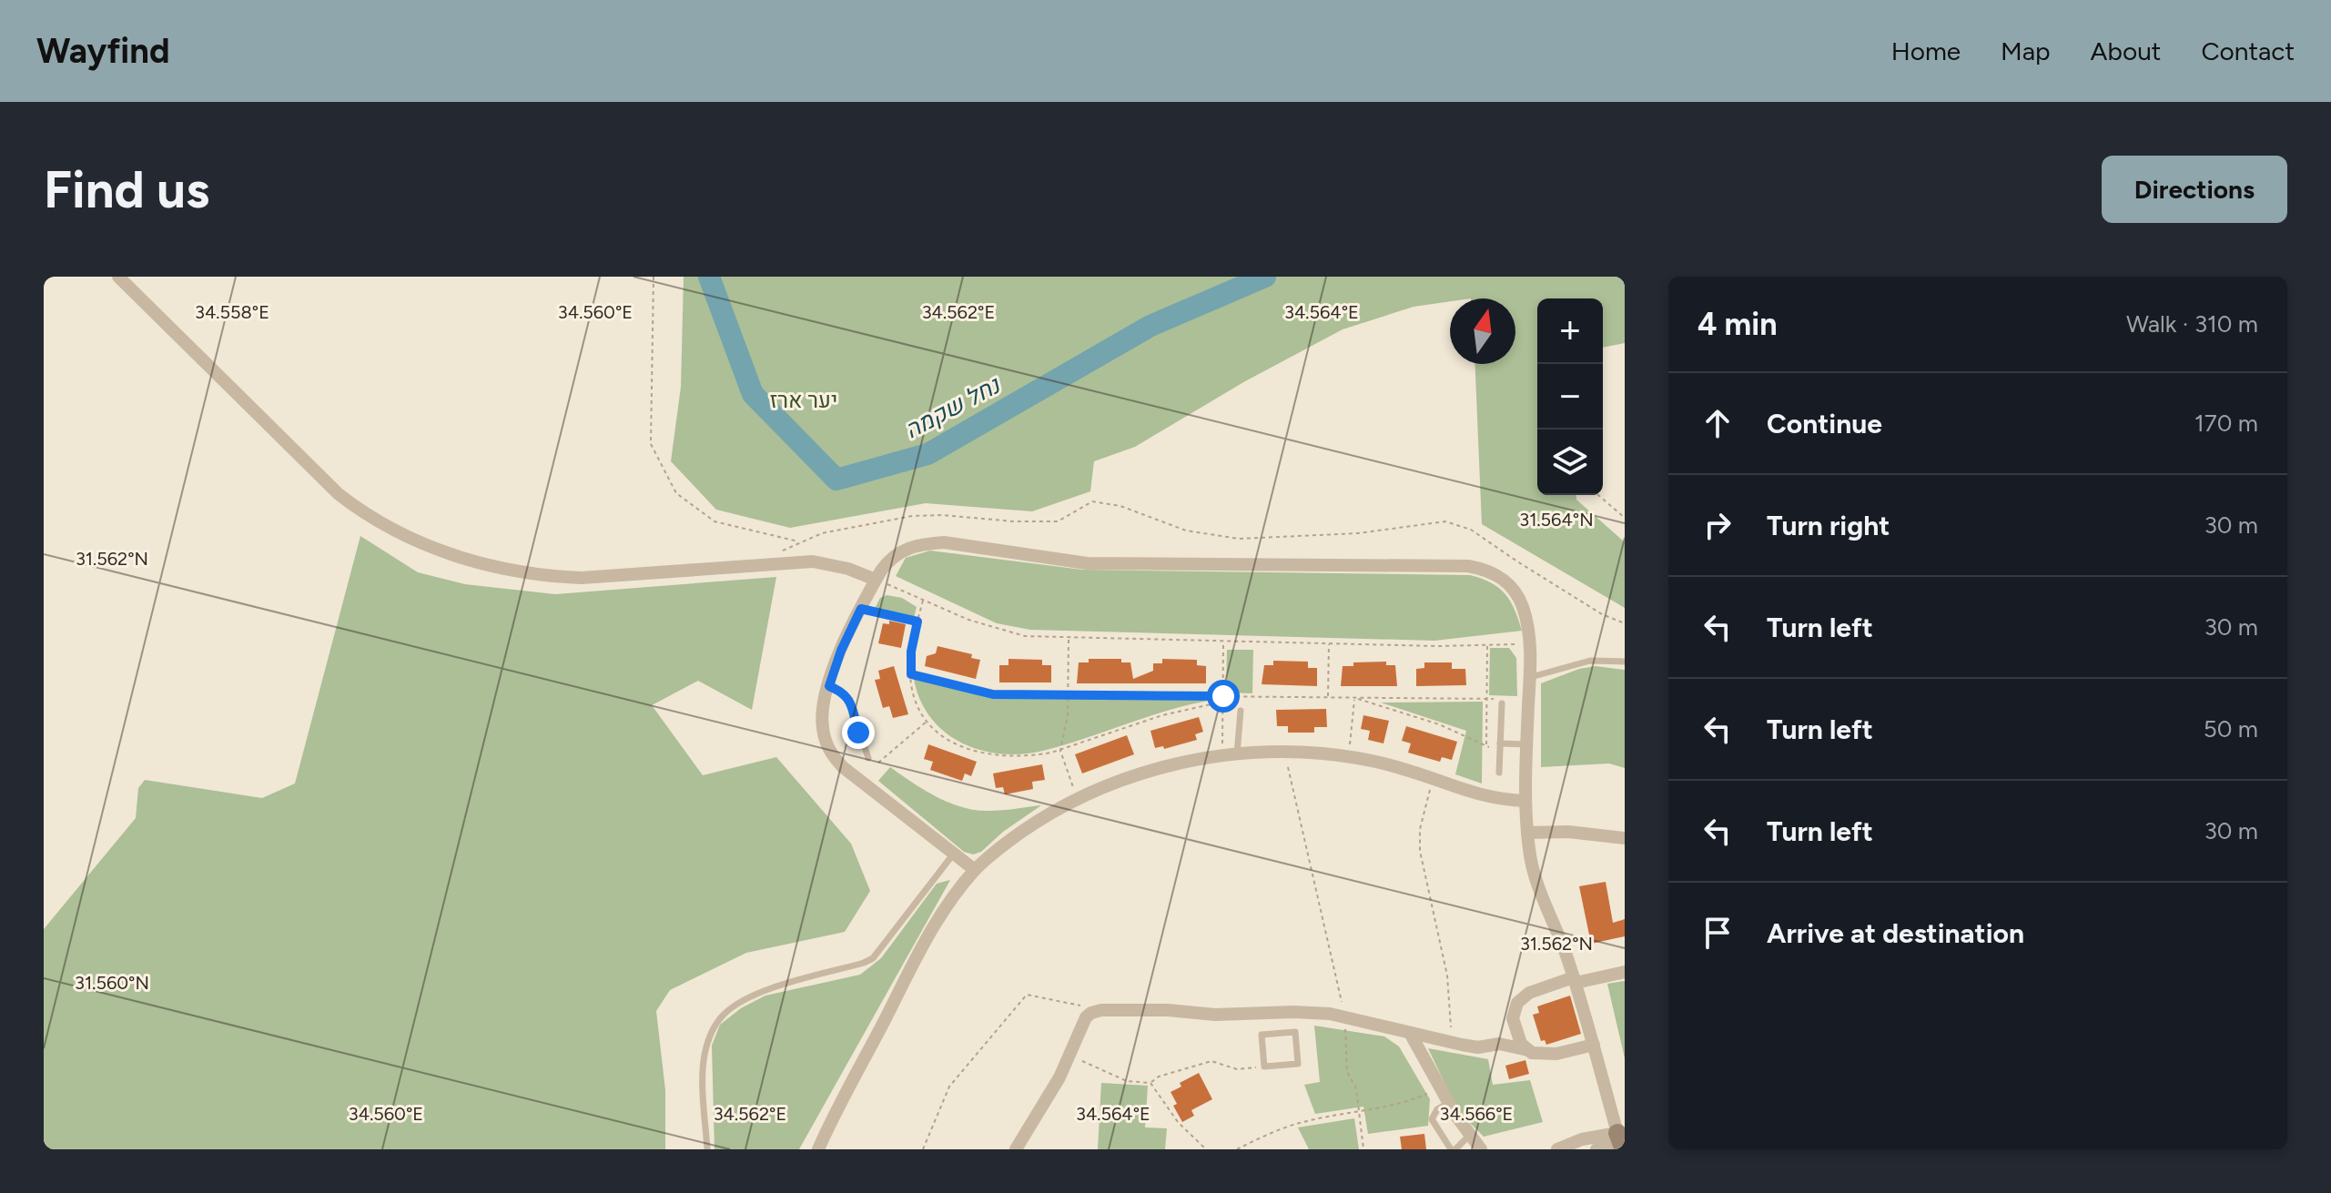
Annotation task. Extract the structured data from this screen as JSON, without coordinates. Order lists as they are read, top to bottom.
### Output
{
  "water": ["נחל שקמה"],
  "parks": ["יער ארז"],
  "north": "top",
  "page": {
    "header": "Wayfind",
    "nav": [
      "Home",
      "Map",
      "About",
      "Contact"
    ],
    "buttons": "Directions",
    "title": "Find us",
    "heading": ["4 min", "Walk · 310 m"],
    "map_buttons": ["+", "−"],
    "list": [
      ["Continue", "170 m"],
      ["Turn right", "30 m"],
      ["Turn left", "30 m"],
      ["Turn left", "50 m"],
      ["Turn left", "30 m"],
      "Arrive at destination"
    ]
  },
  "coordinates": [
    "34.558°E",
    "34.560°E",
    "34.562°E",
    "34.564°E",
    "31.564°N",
    "31.562°N",
    "31.560°N",
    "34.566°E"
  ]
}
